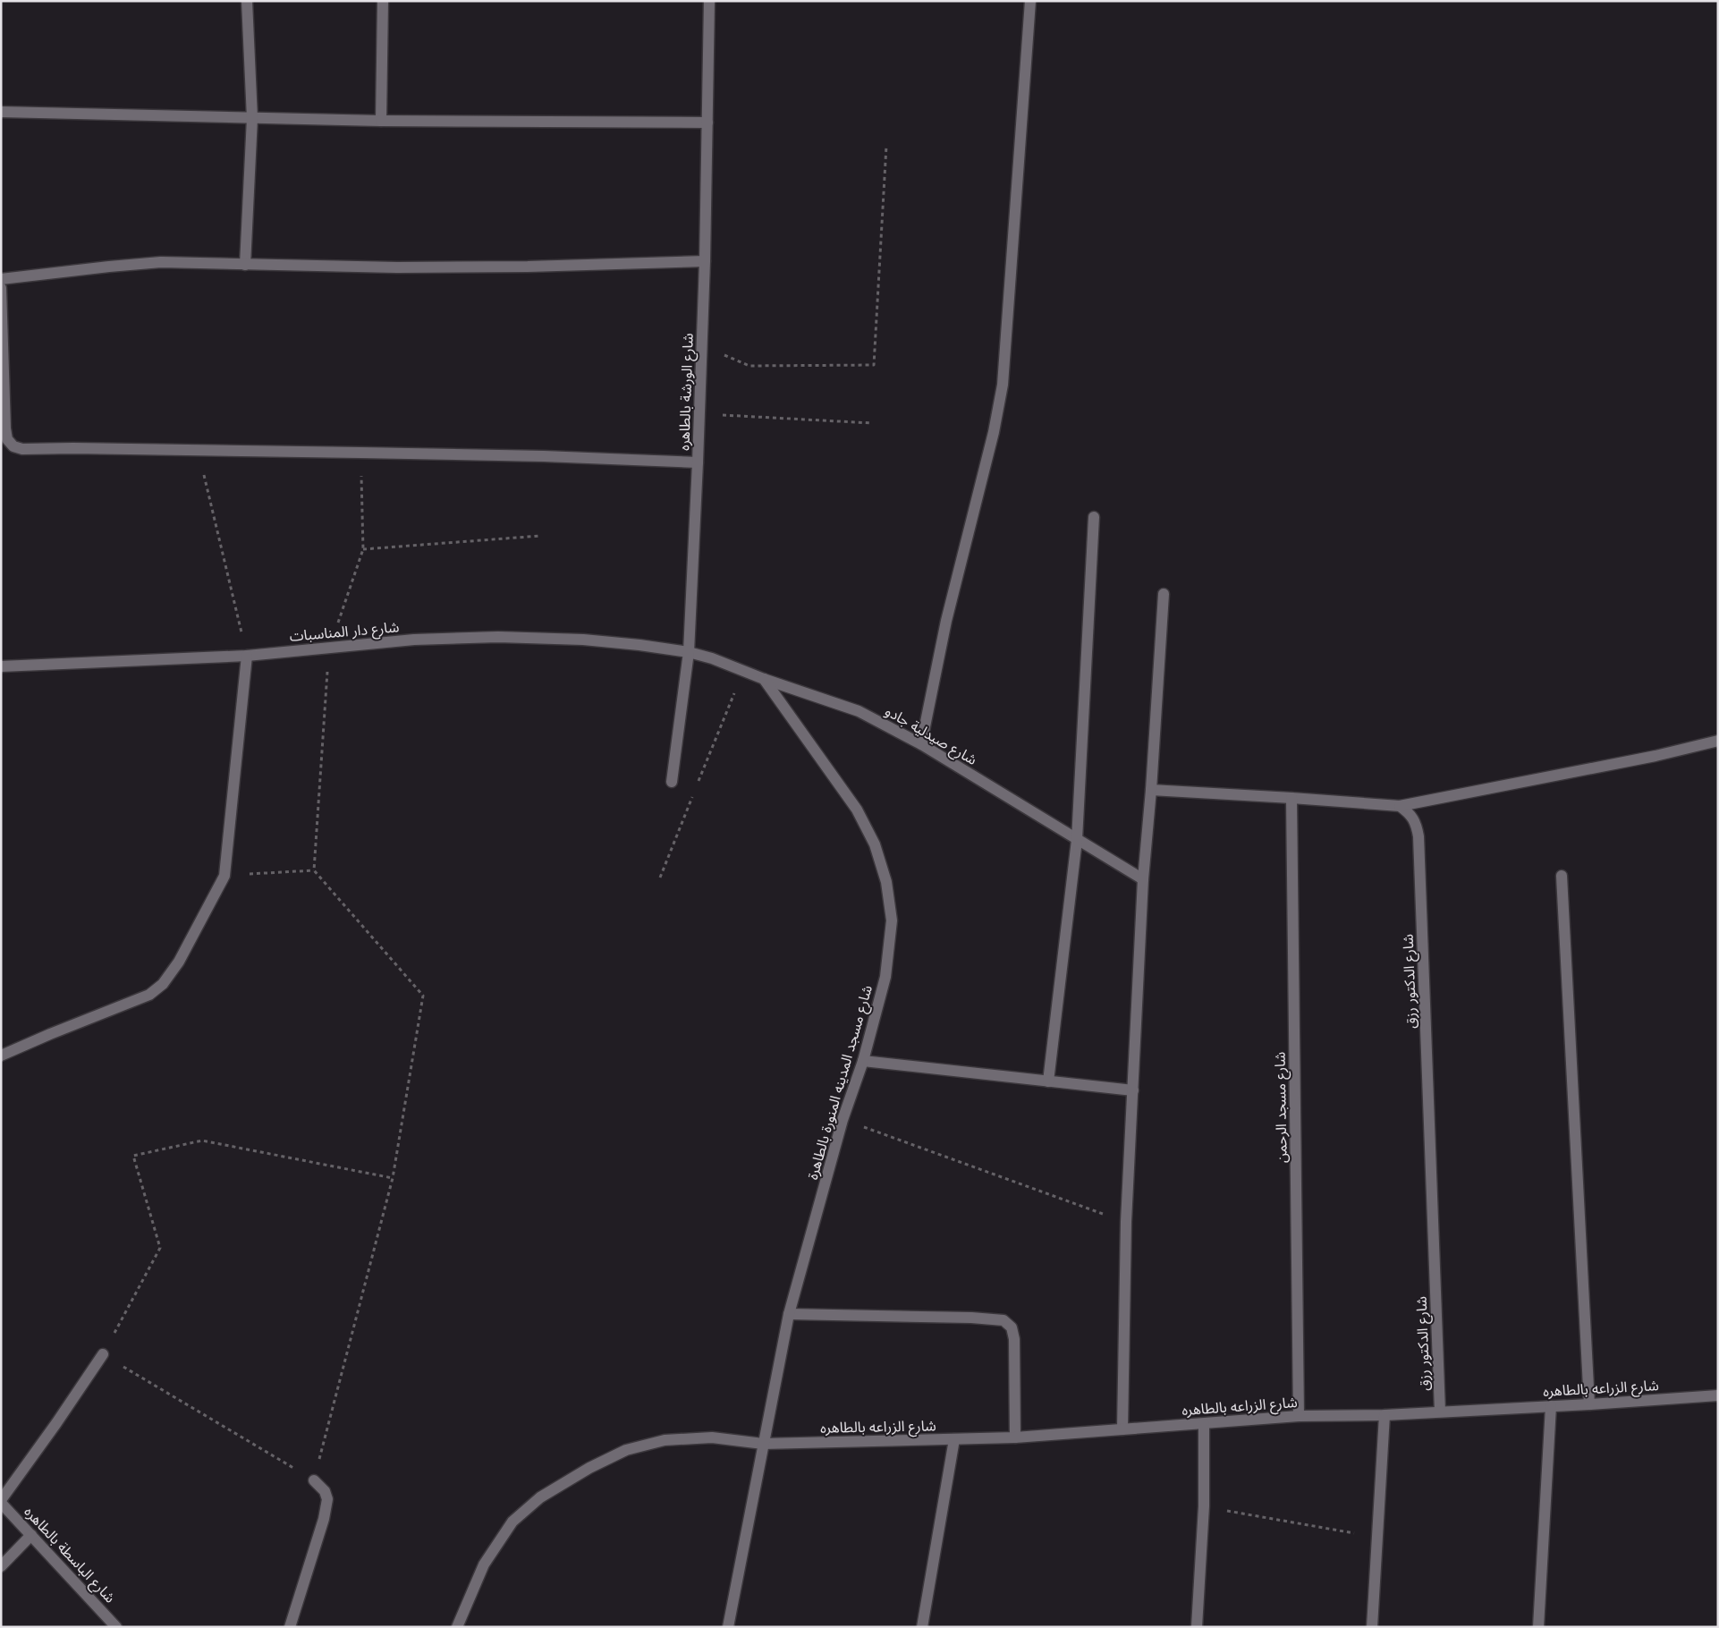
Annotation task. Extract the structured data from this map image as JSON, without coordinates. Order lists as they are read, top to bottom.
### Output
{
  "streets": {
    "street": [
      "شارع الورشة بالطاهره",
      "شارع دار المناسبات",
      "شارع صيدلية جادو",
      "شارع الدكتور رزق",
      "شارع مسجد المدينه المنورة بالطاهرة",
      "شارع مسجد الرحمن",
      "شارع الزراعه بالطاهره",
      "شارع الباسطة بالطاهره"
    ]
  },
  "crossings": [
    ["شارع الورشة بالطاهره", "شارع دار المناسبات"],
    ["شارع الورشة بالطاهره", "شارع صيدلية جادو"],
    ["شارع دار المناسبات", "شارع صيدلية جادو"],
    ["شارع صيدلية جادو", "شارع مسجد المدينه المنورة بالطاهرة"],
    ["شارع الدكتور رزق", "شارع الزراعه بالطاهره"],
    ["شارع مسجد المدينه المنورة بالطاهرة", "شارع الزراعه بالطاهره"],
    ["شارع مسجد الرحمن", "شارع الزراعه بالطاهره"]
  ]
}
